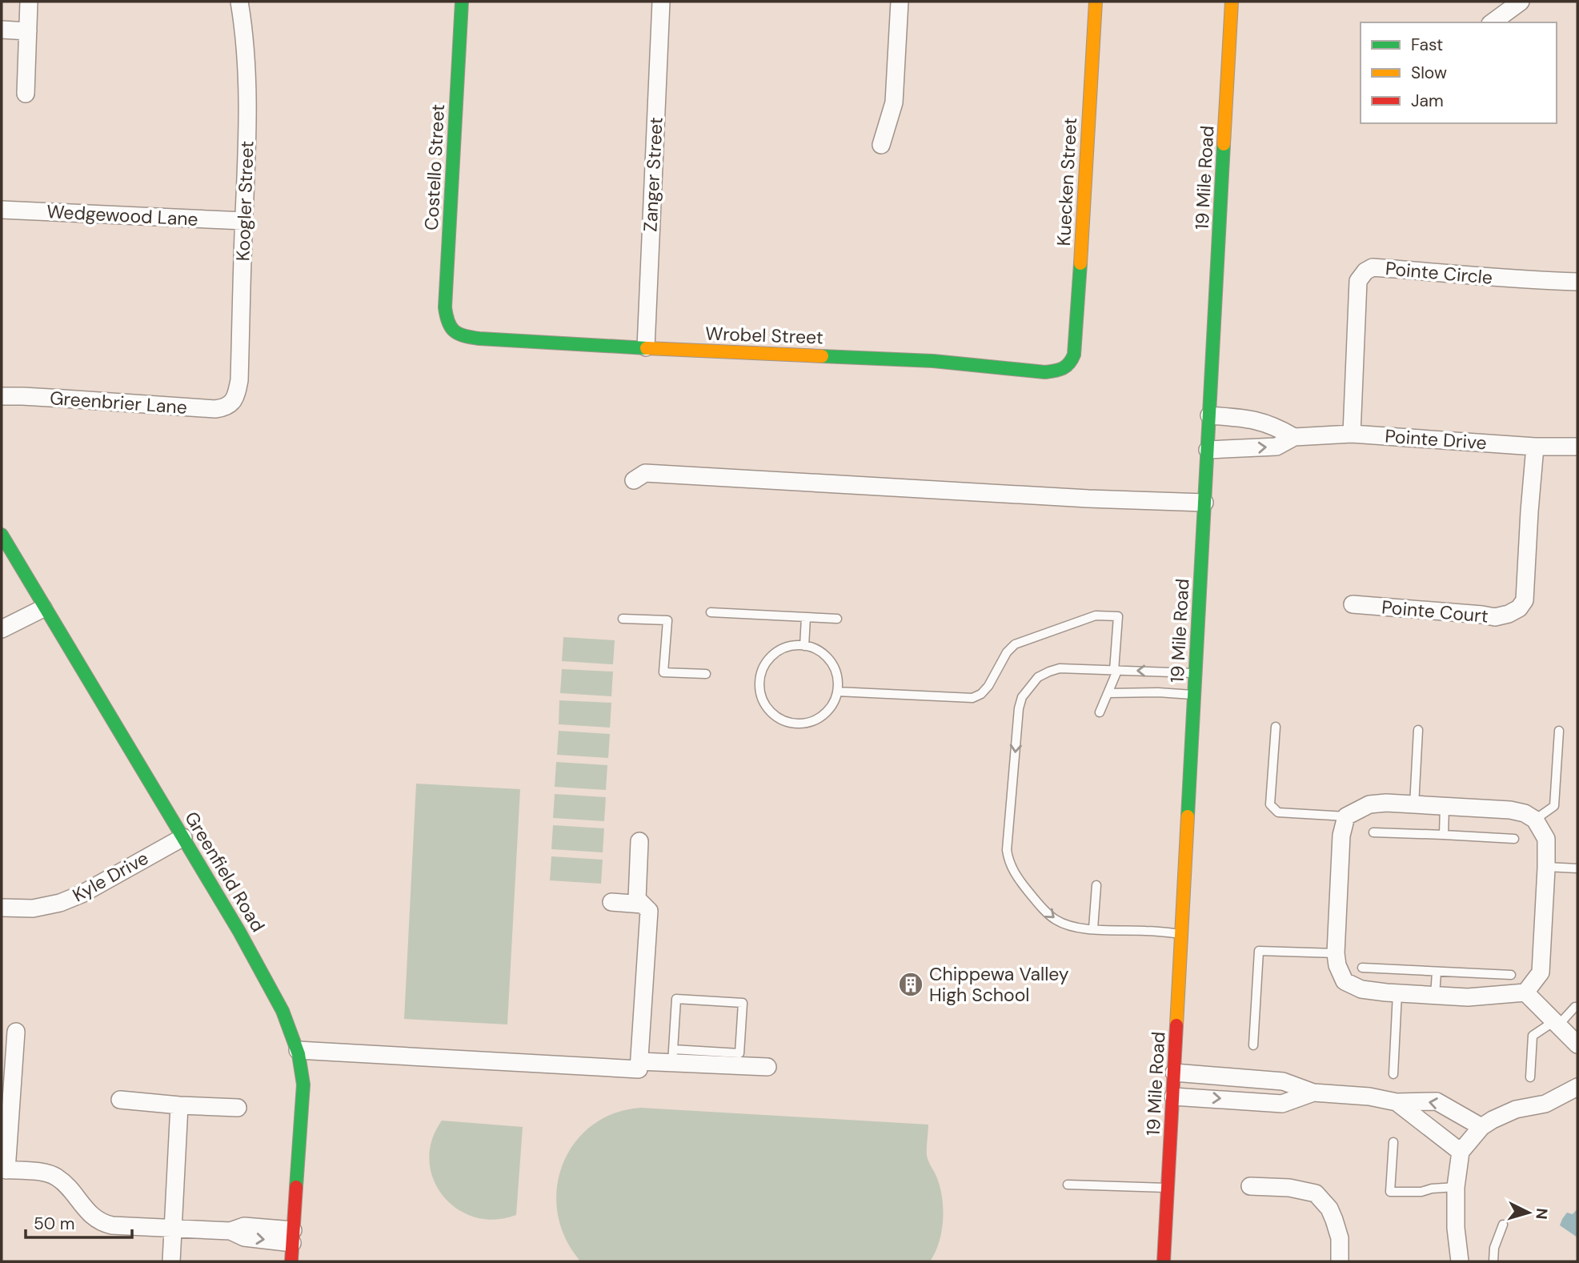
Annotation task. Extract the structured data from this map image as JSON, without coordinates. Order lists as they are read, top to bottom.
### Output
{
  "streets": {
    "street": [
      "Costello Street",
      "Zanger Street",
      "19 Mile Road",
      "Kuecken Street",
      "Koogler Street",
      "Wedgewood Lane",
      "Pointe Circle",
      "Wrobel Street",
      "Greenbrier Lane",
      "Pointe Drive",
      "Pointe Court",
      "Greenfield Road",
      "Kyle Drive"
    ]
  },
  "crossings": [
    ["Costello Street", "Wrobel Street"],
    ["Zanger Street", "Wrobel Street"],
    ["19 Mile Road", "Pointe Drive"],
    ["Kuecken Street", "Wrobel Street"],
    ["Koogler Street", "Wedgewood Lane"],
    ["Koogler Street", "Greenbrier Lane"],
    ["Pointe Circle", "Pointe Drive"],
    ["Pointe Drive", "Pointe Court"],
    ["Greenfield Road", "Kyle Drive"]
  ],
  "places": {
    "building": ["Chippewa Valley High School"]
  },
  "legend": ["Fast", "Slow", "Jam"],
  "scale_bar": "50 m",
  "north": "right"
}
